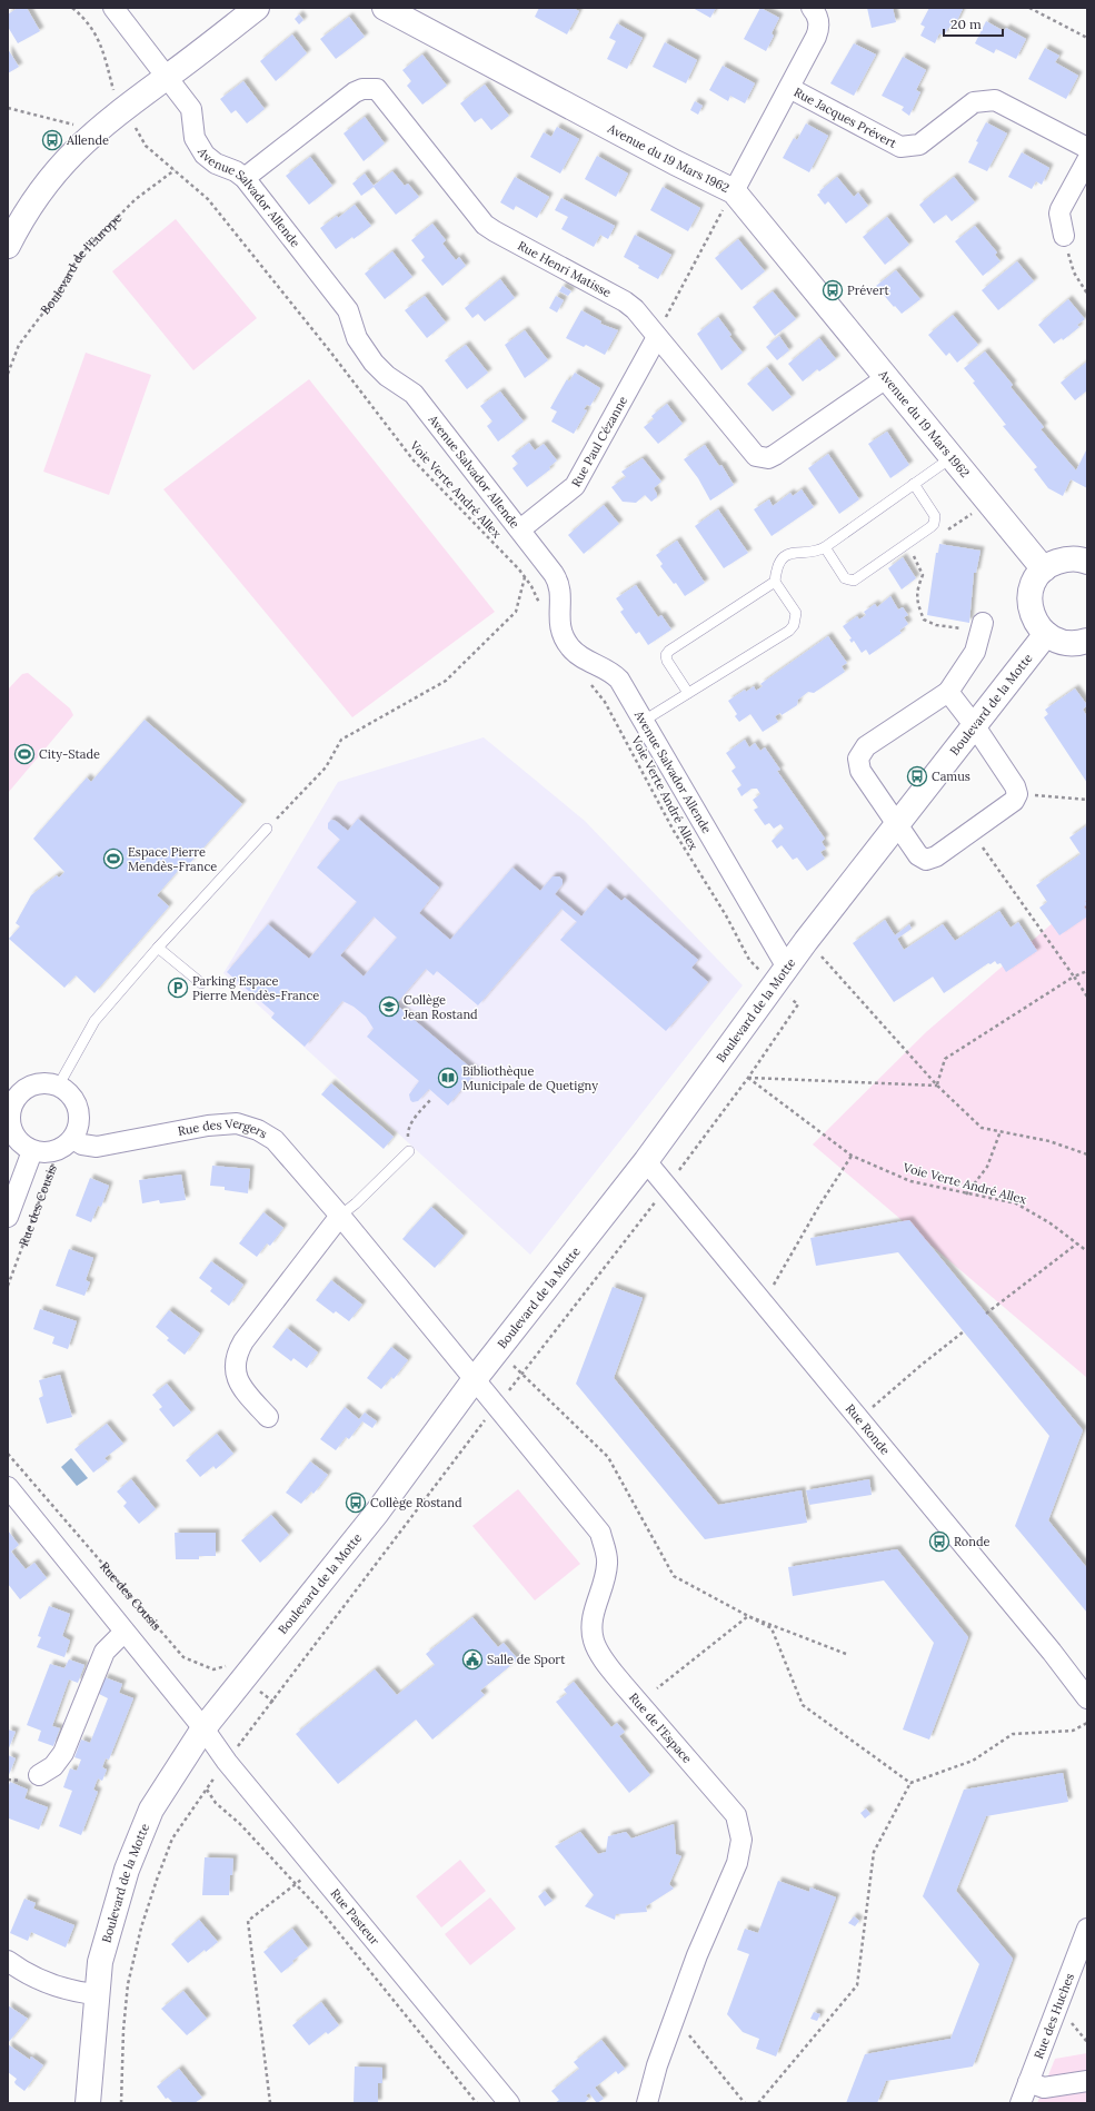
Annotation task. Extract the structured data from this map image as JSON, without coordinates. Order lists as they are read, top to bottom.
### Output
{
  "streets": {
    "street": [
      "Rue Jacques Prévert",
      "Avenue du 19 Mars 1962",
      "Avenue Salvador Allende",
      "Rue Henri Matisse",
      "Rue Paul Cézanne",
      "Boulevard de la Motte",
      "Rue des Vergers",
      "Rue des Cousis",
      "Rue Ronde",
      "Rue de l'Espace",
      "Rue Pasteur",
      "Rue des Huches"
    ],
    "path": ["Boulevard de l'Europe", "Voie Verte André Allex"]
  },
  "crossings": [
    ["Rue Jacques Prévert", "Avenue du 19 Mars 1962"],
    ["Avenue du 19 Mars 1962", "Rue Henri Matisse"],
    ["Avenue Salvador Allende", "Rue Henri Matisse"],
    ["Avenue Salvador Allende", "Rue Paul Cézanne"],
    ["Avenue Salvador Allende", "Voie Verte André Allex"],
    ["Avenue Salvador Allende", "Boulevard de la Motte"],
    ["Boulevard de l'Europe", "Voie Verte André Allex"],
    ["Rue Henri Matisse", "Rue Paul Cézanne"],
    ["Voie Verte André Allex", "Boulevard de la Motte"],
    ["Boulevard de la Motte", "Rue des Vergers"],
    ["Boulevard de la Motte", "Rue des Cousis"],
    ["Boulevard de la Motte", "Rue Ronde"],
    ["Boulevard de la Motte", "Rue de l'Espace"],
    ["Boulevard de la Motte", "Rue Pasteur"],
    ["Rue des Vergers", "Rue des Cousis"],
    ["Rue des Vergers", "Rue de l'Espace"],
    ["Rue des Cousis", "Rue Pasteur"]
  ],
  "places": {
    "bus stop": [
      "Allende",
      "Prévert",
      "Camus",
      "Collège Rostand",
      "Ronde"
    ],
    "sports": ["City-Stade", "Espace Pierre Mendès-France"],
    "parking": ["Parking Espace Pierre Mendès-France"],
    "school or university": ["Collège Jean Rostand"],
    "library": ["Bibliothèque Municipale de Quetigny"],
    "public building": ["Salle de Sport"]
  },
  "scale_bar": "20 m"
}
